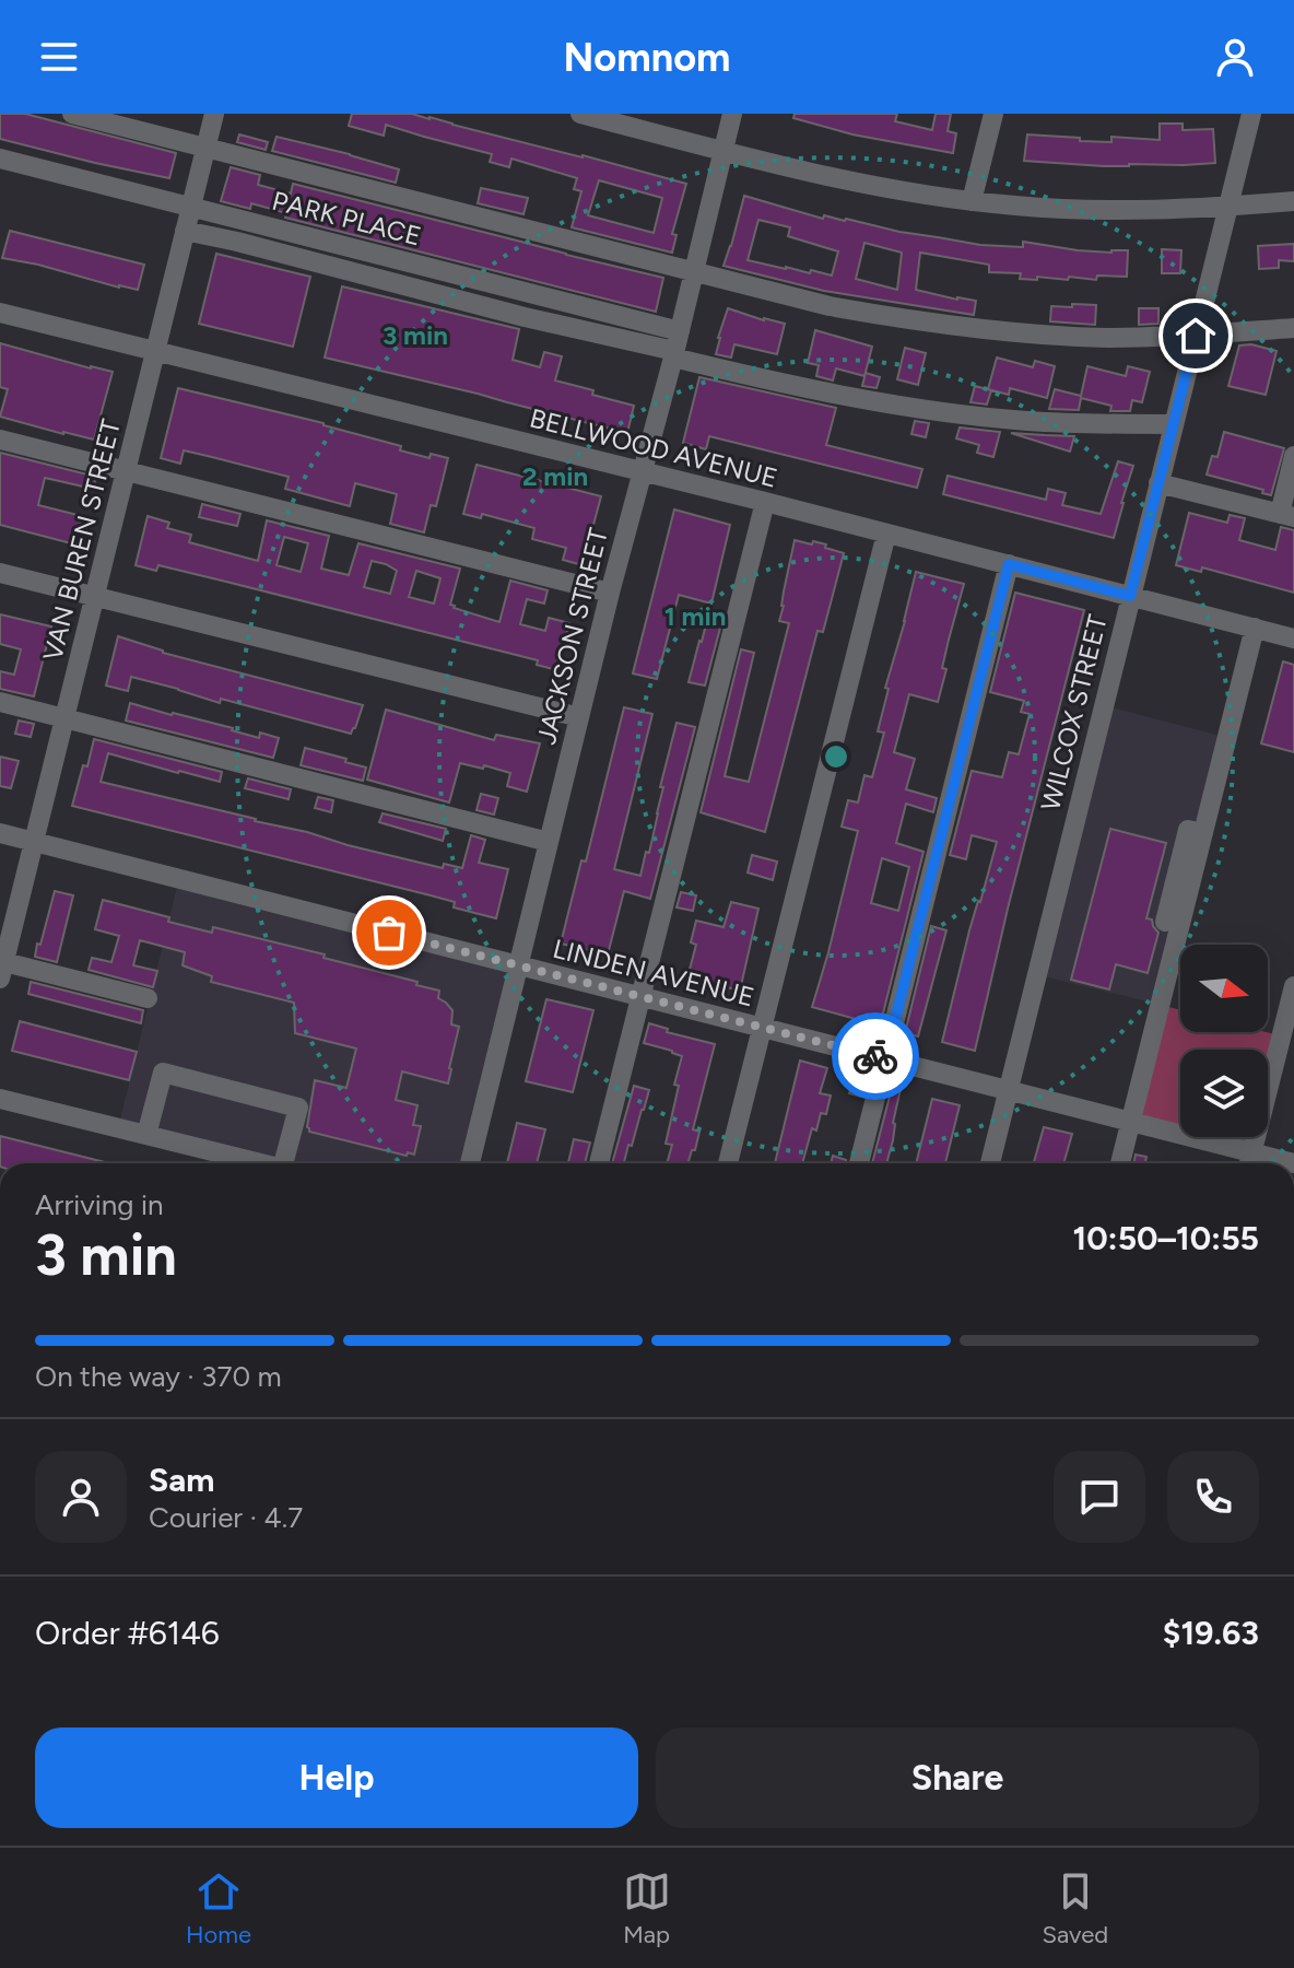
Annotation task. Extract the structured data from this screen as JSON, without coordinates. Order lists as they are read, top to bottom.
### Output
{
  "streets": {
    "street": [
      "PARK PLACE",
      "BELLWOOD AVENUE",
      "VAN BUREN STREET",
      "JACKSON STREET",
      "WILCOX STREET",
      "LINDEN AVENUE"
    ]
  },
  "crossings": [
    ["PARK PLACE", "VAN BUREN STREET"],
    ["PARK PLACE", "JACKSON STREET"],
    ["BELLWOOD AVENUE", "VAN BUREN STREET"],
    ["BELLWOOD AVENUE", "JACKSON STREET"],
    ["BELLWOOD AVENUE", "WILCOX STREET"],
    ["VAN BUREN STREET", "LINDEN AVENUE"],
    ["JACKSON STREET", "LINDEN AVENUE"],
    ["WILCOX STREET", "LINDEN AVENUE"]
  ],
  "north": "right",
  "page": {
    "header": "Nomnom",
    "heading": ["3 min", "Arriving in", "10:50–10:55"],
    "panel": [
      "Sam",
      "Courier · 4.7",
      "Order #6146",
      "$19.63"
    ],
    "bar": "On the way · 370 m",
    "buttons": ["Help", "Share"],
    "tabs": ["Home", "Map", "Saved"]
  },
  "rings": ["3 min", "2 min", "1 min"]
}
